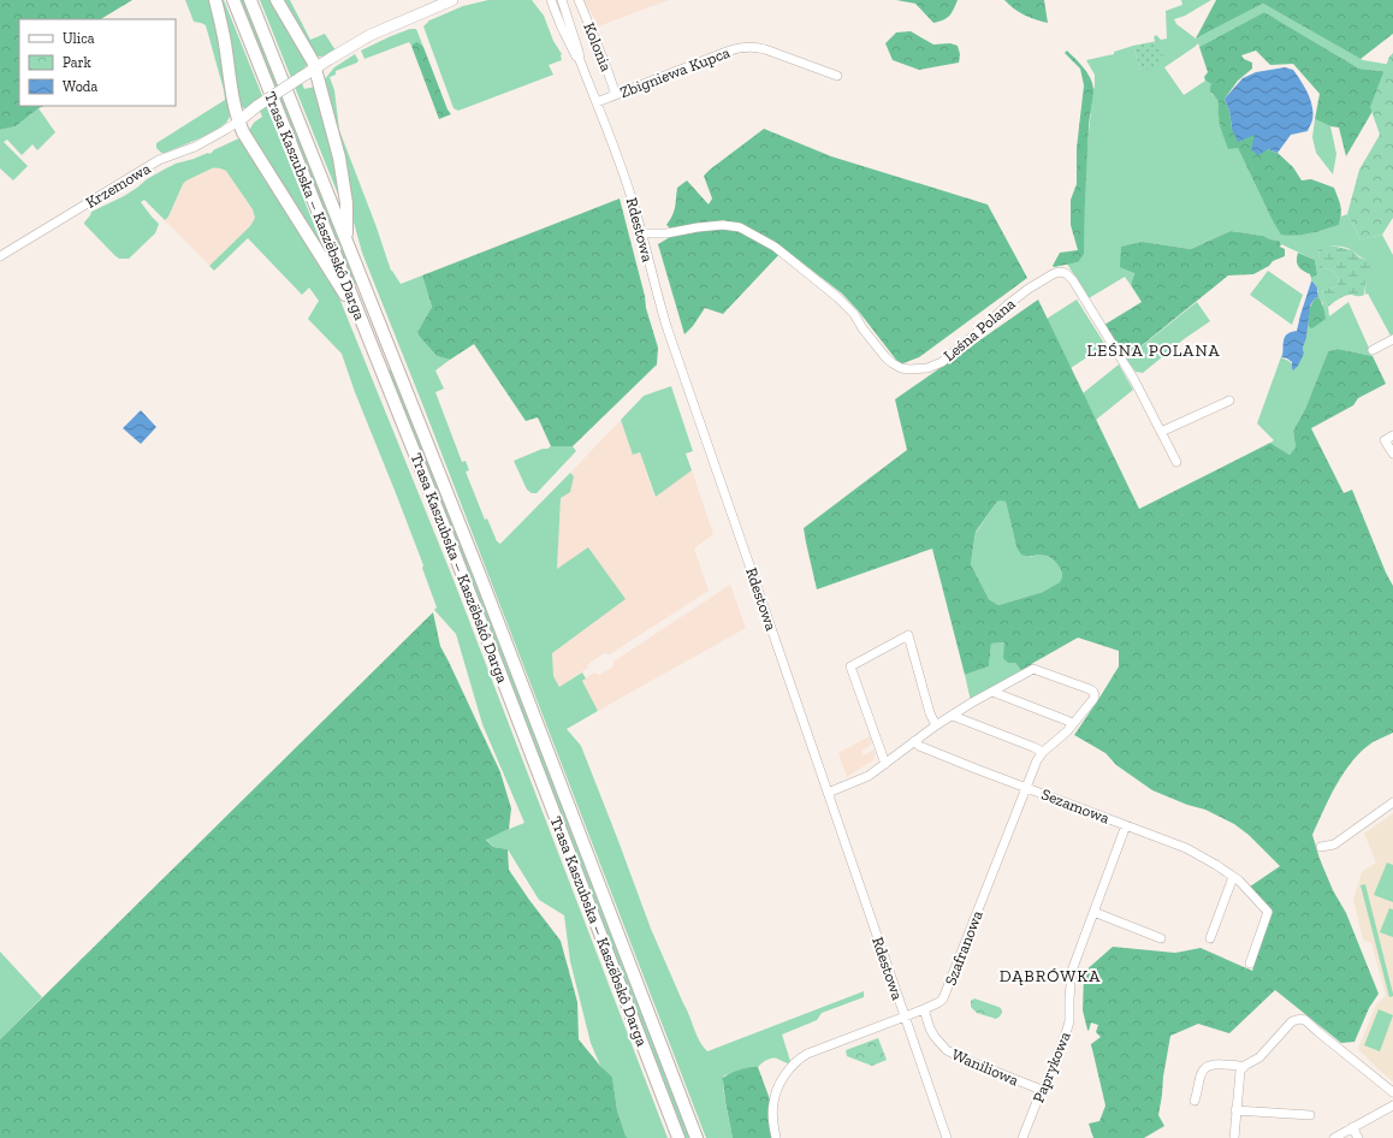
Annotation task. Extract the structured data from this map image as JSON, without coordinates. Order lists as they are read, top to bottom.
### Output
{
  "streets": {
    "highway": ["Trasa Kaszubska – Kaszëbskô Darga"],
    "street": [
      "Kolonia",
      "Zbigniewa Kupca",
      "Krzemowa",
      "Rdestowa",
      "Leśna Polana",
      "Sezamowa",
      "Szafranowa",
      "Waniliowa",
      "Paprykowa"
    ]
  },
  "crossings": [
    ["Kolonia", "Zbigniewa Kupca"],
    ["Zbigniewa Kupca", "Rdestowa"],
    ["Rdestowa", "Leśna Polana"],
    ["Rdestowa", "Szafranowa"],
    ["Sezamowa", "Szafranowa"],
    ["Sezamowa", "Paprykowa"],
    ["Szafranowa", "Waniliowa"],
    ["Waniliowa", "Paprykowa"]
  ],
  "districts": ["LEŚNA POLANA", "DĄBRÓWKA"],
  "legend": ["Ulica", "Park", "Woda"]
}
